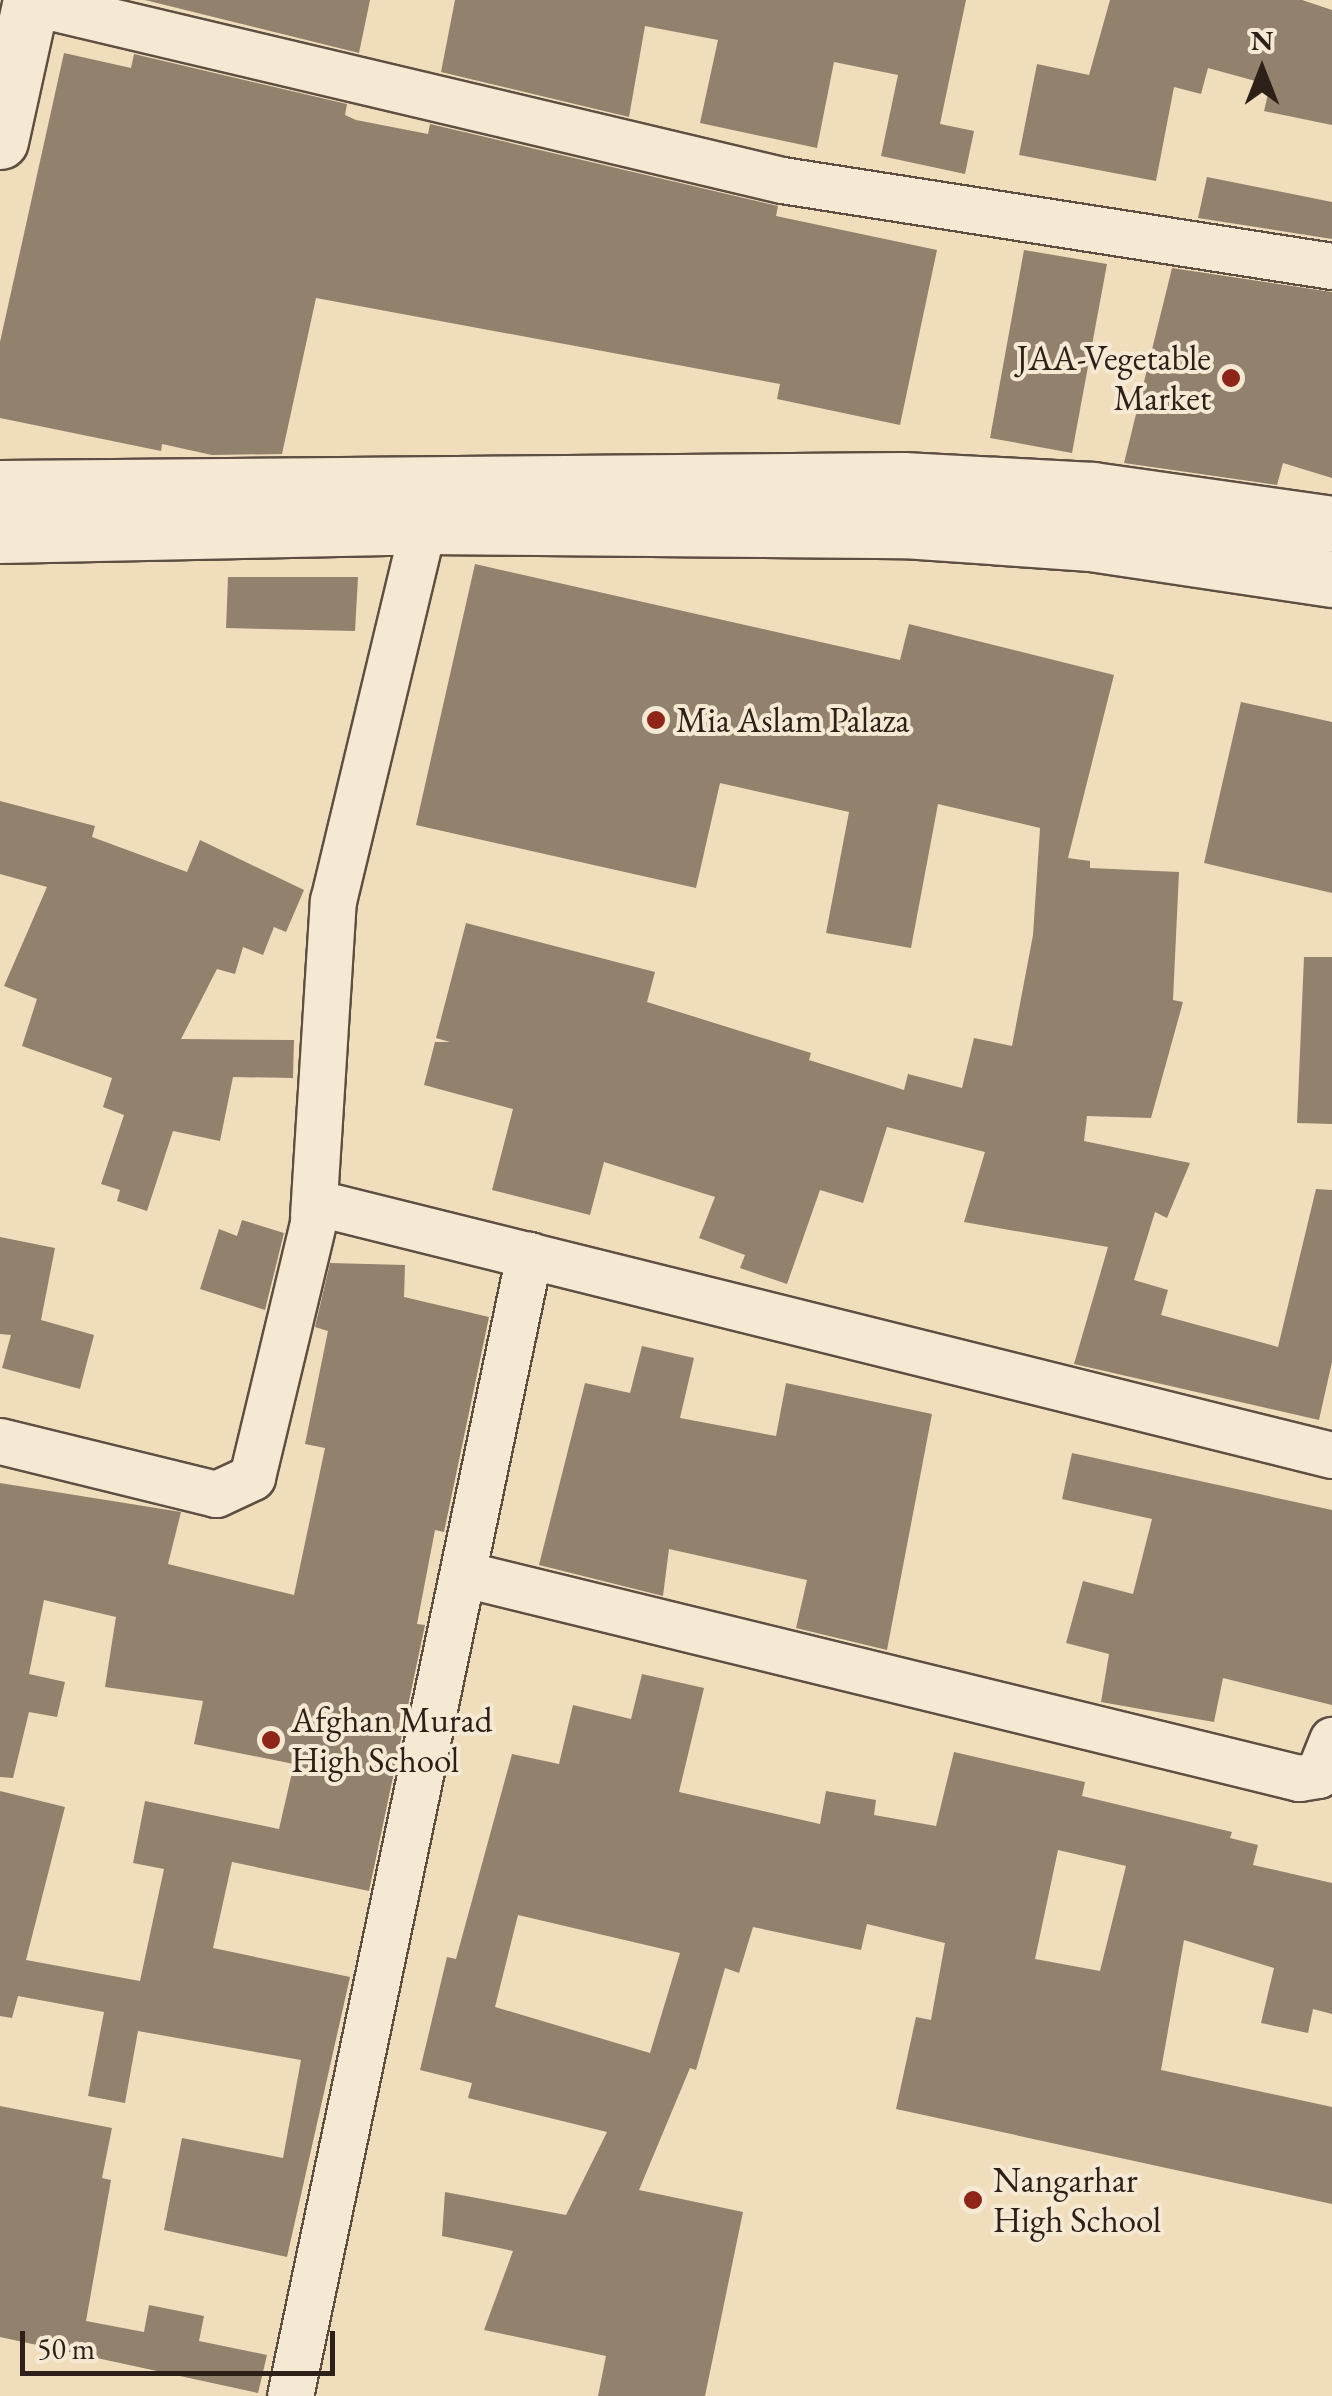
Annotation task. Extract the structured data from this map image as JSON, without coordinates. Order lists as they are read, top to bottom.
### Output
{
  "places": [
    "JAA-Vegetable Market",
    "Mia Aslam Palaza",
    "Afghan Murad High School",
    "Nangarhar High School"
  ],
  "scale_bar": "50 m",
  "north": "top"
}
